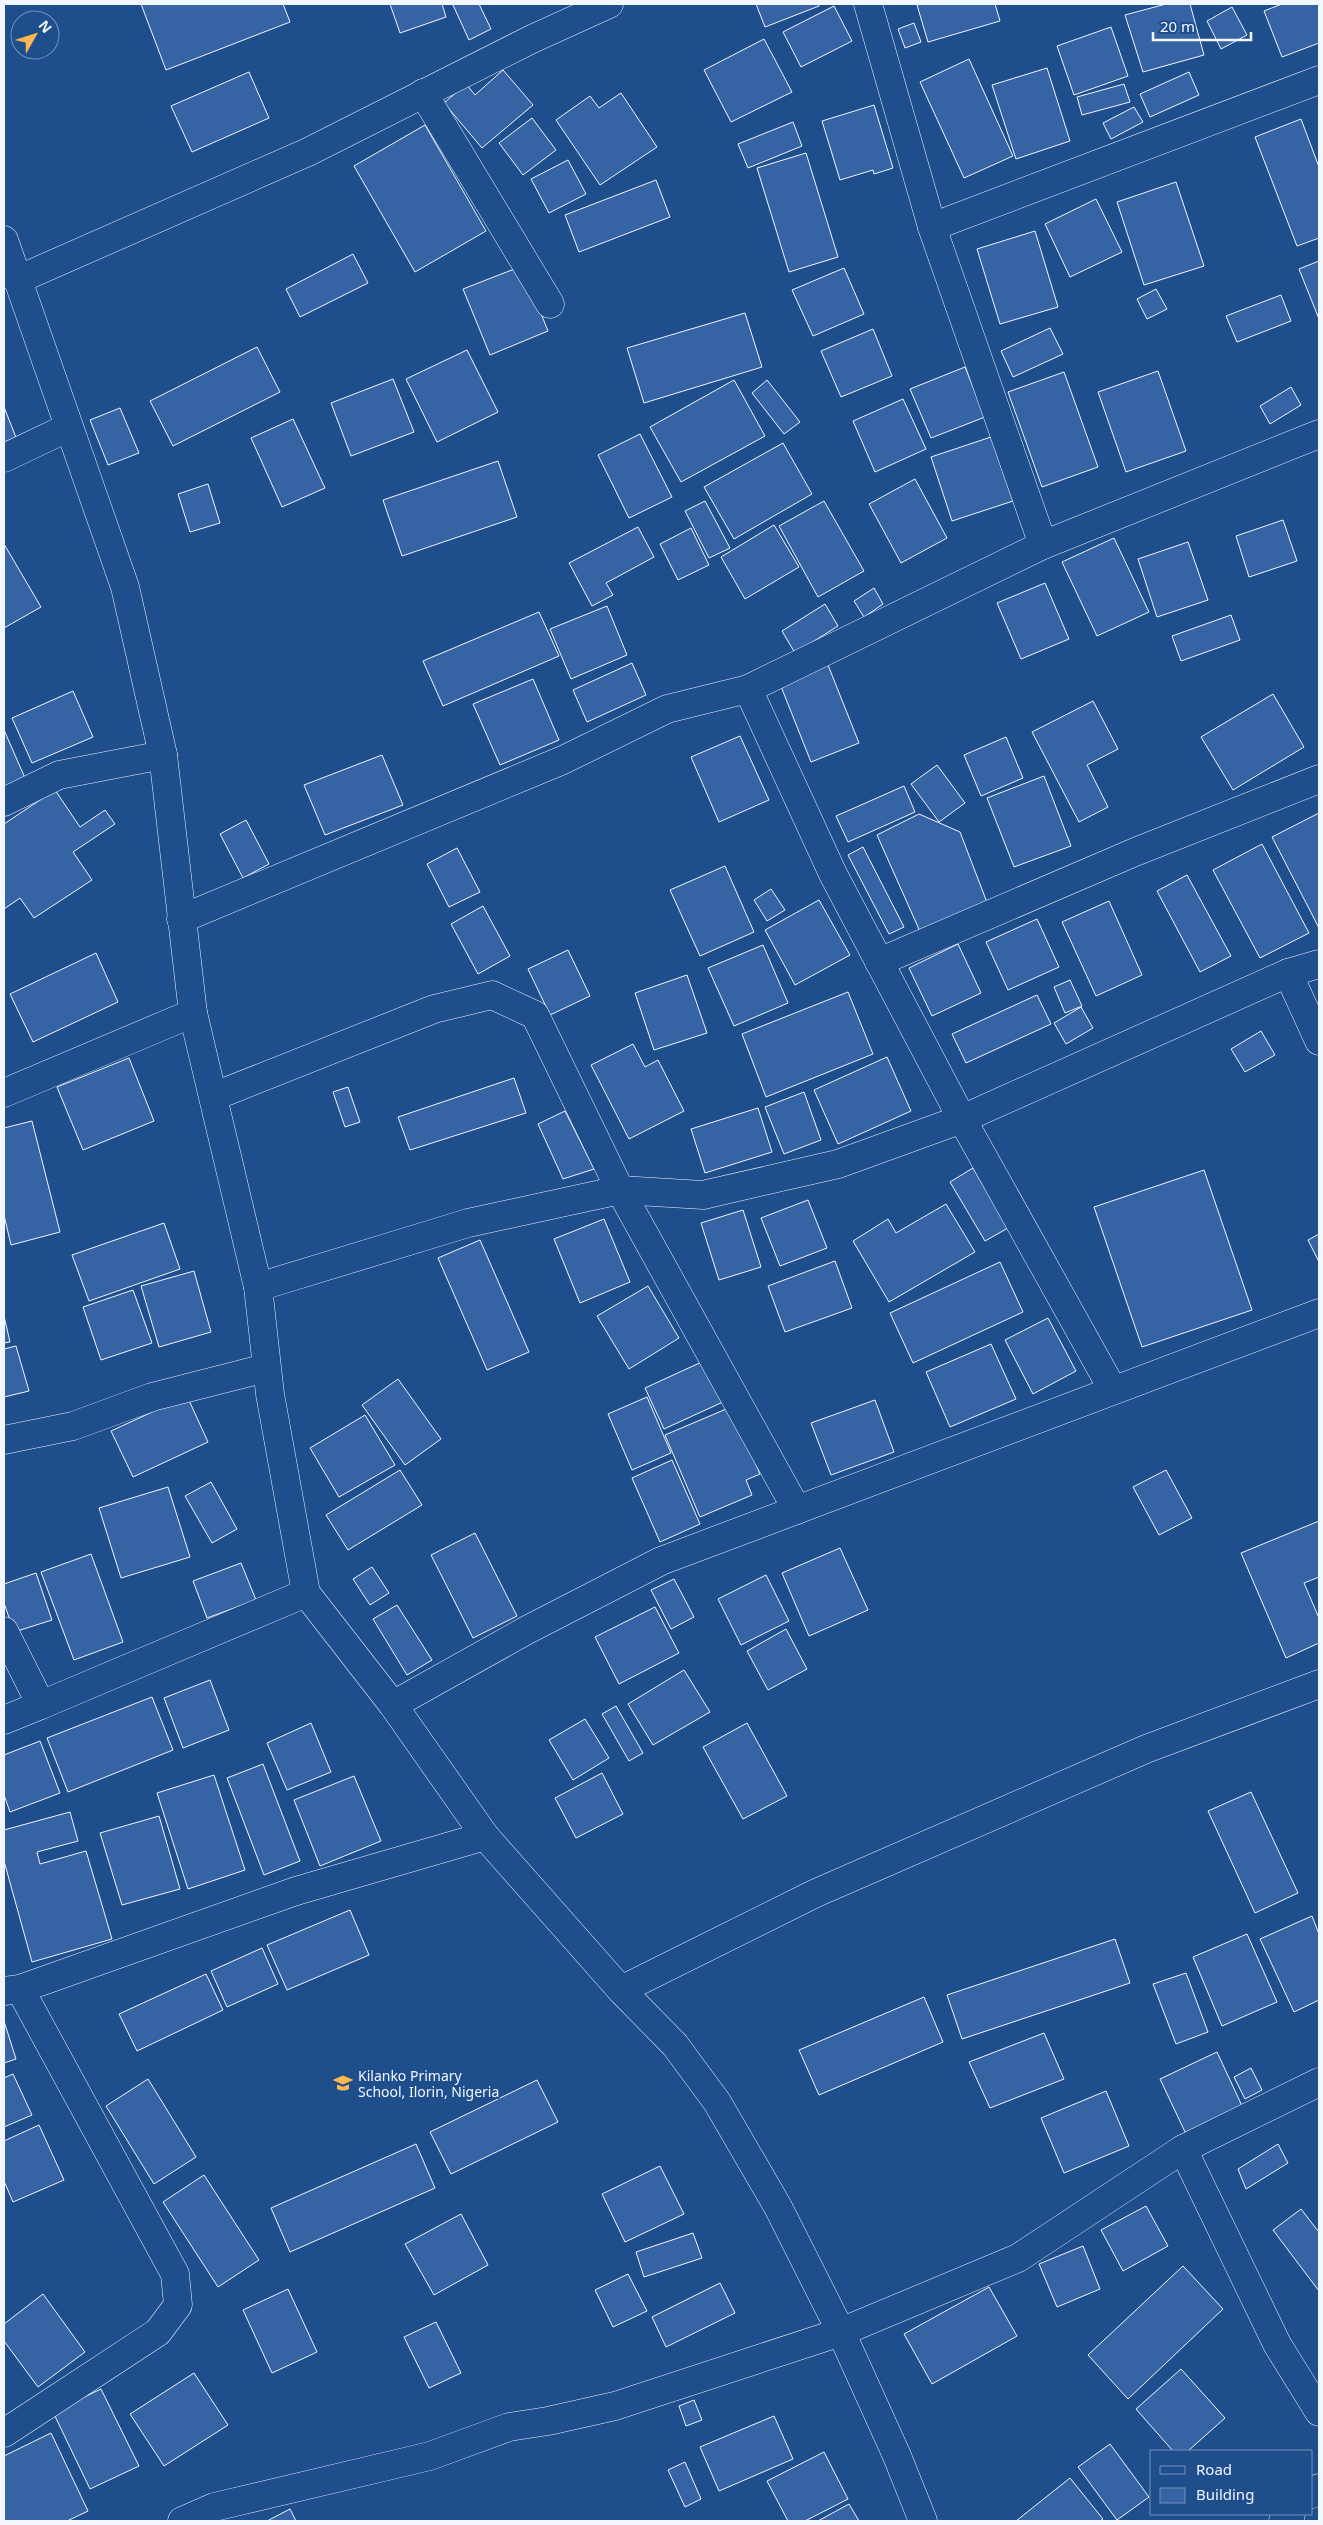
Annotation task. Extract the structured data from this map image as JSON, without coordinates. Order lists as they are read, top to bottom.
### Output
{
  "places": {
    "school or university": ["Kilanko Primary School, Ilorin, Nigeria"]
  },
  "legend": ["Road", "Building"],
  "scale_bar": "20 m",
  "north": "top right"
}
